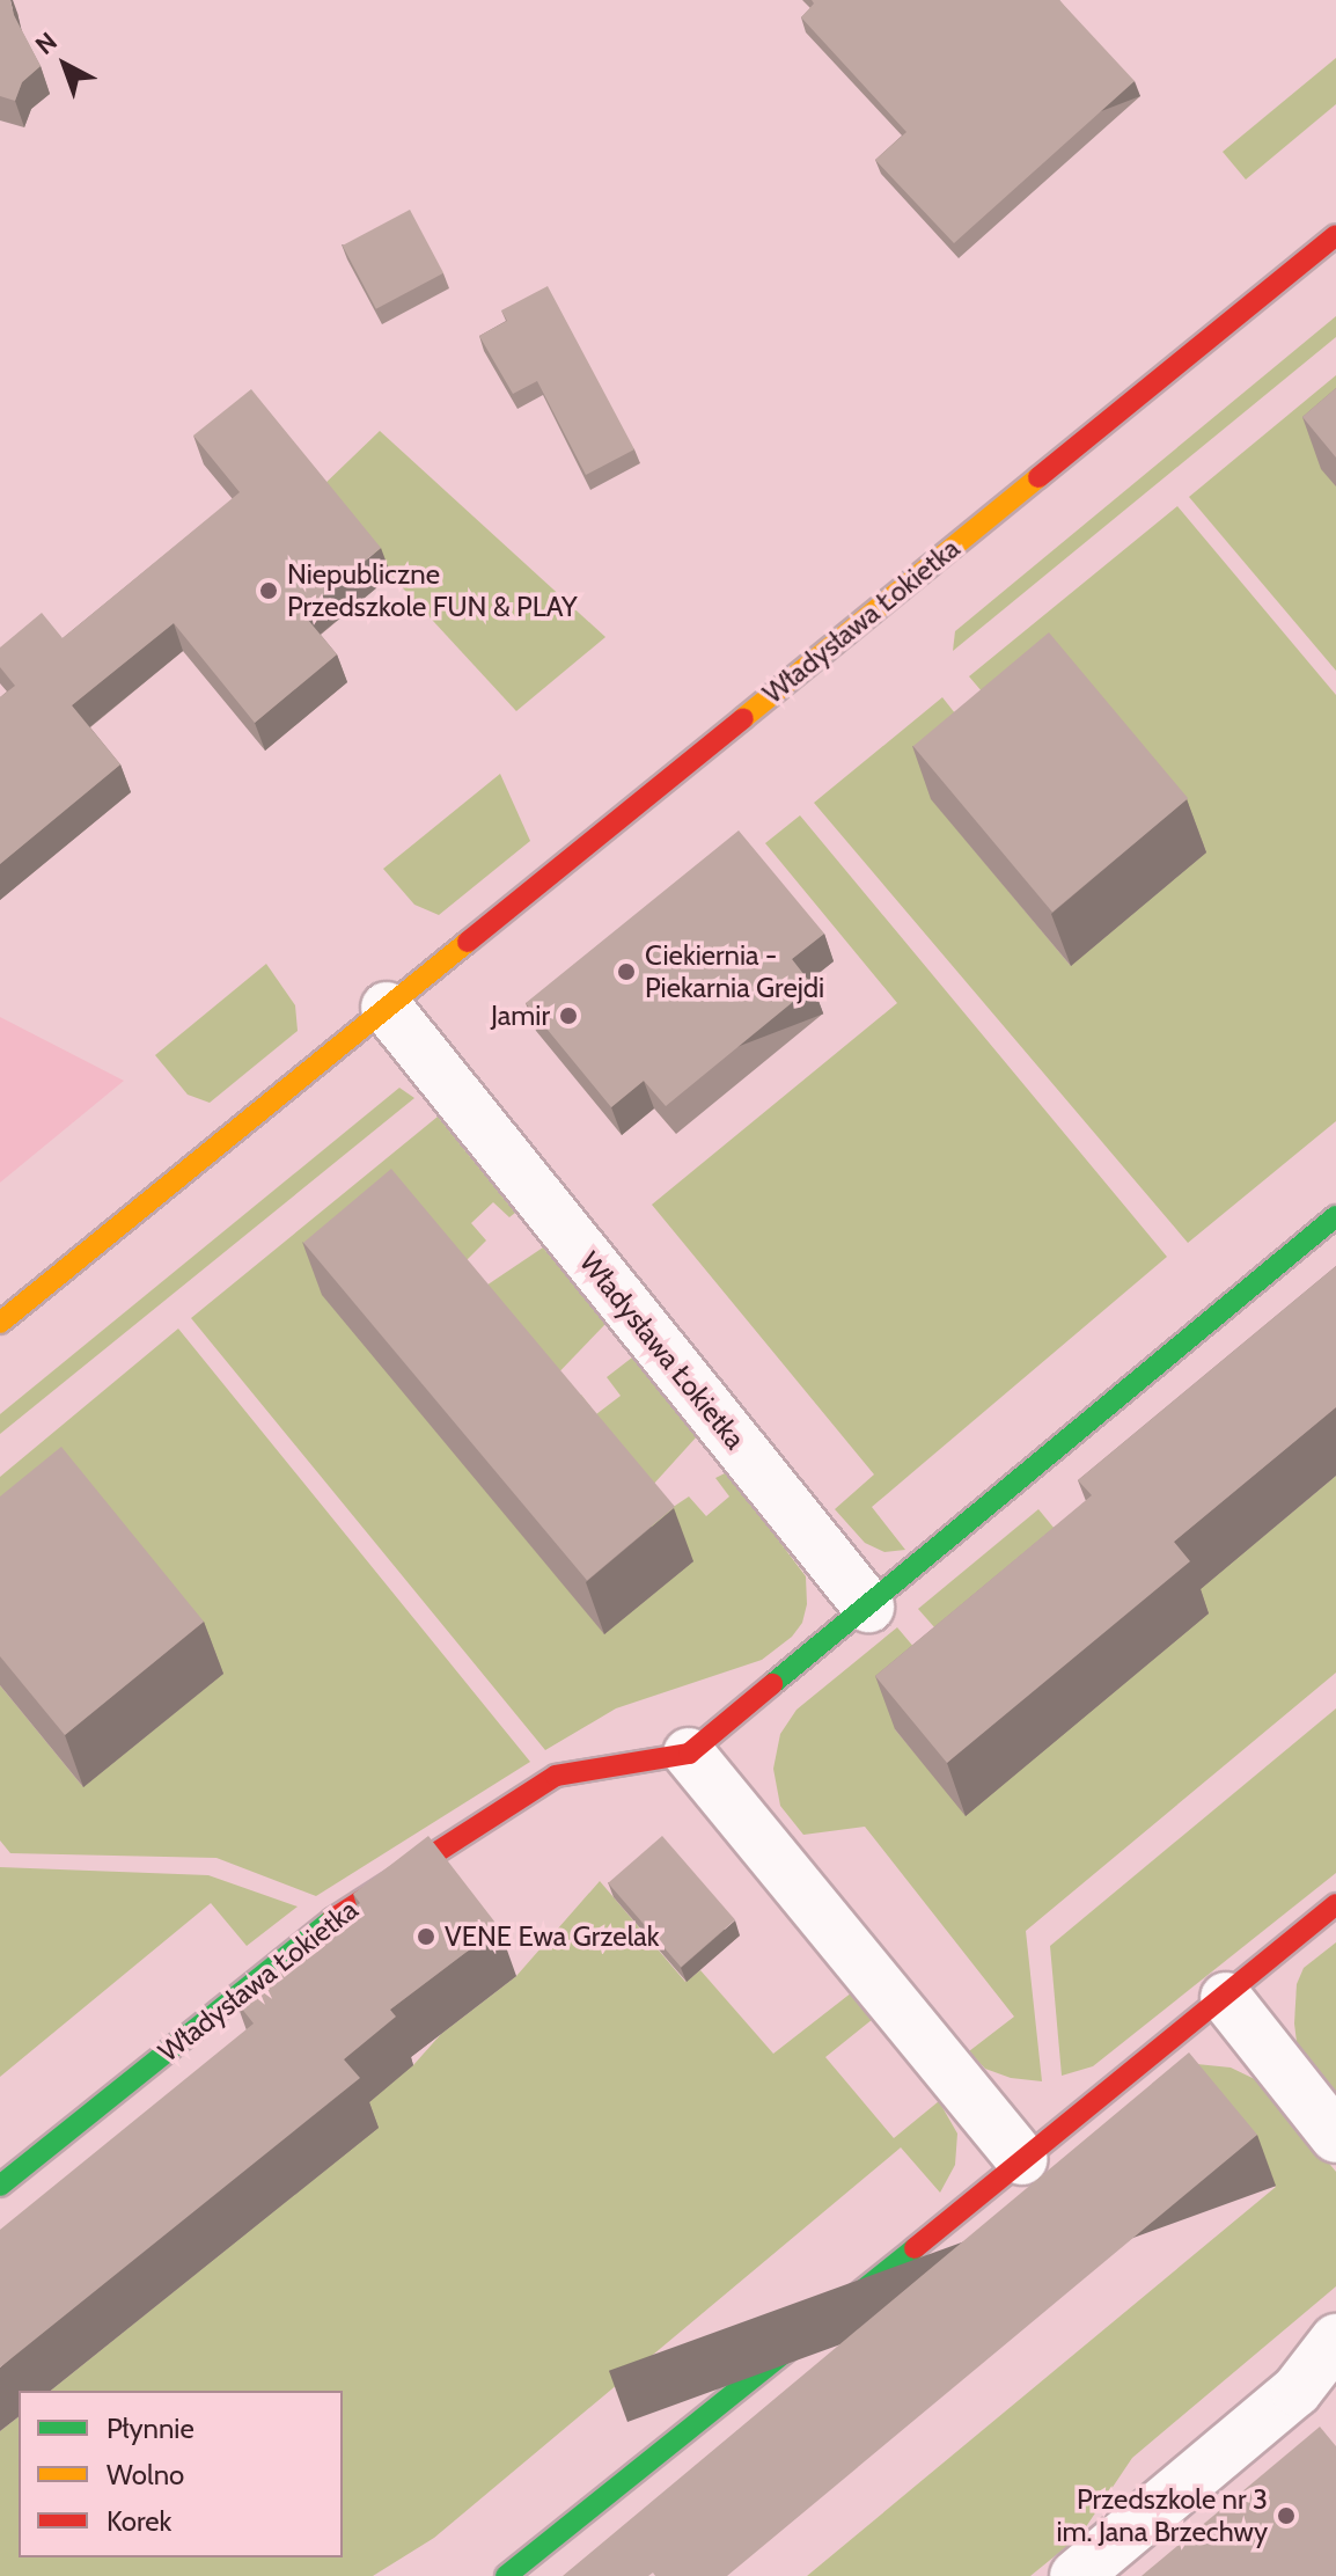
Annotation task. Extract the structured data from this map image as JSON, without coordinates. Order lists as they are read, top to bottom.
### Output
{
  "streets": {
    "street": ["Władysława Łokietka"]
  },
  "places": [
    "Niepubliczne Przedszkole FUN & PLAY",
    "Ciekiernia - Piekarnia Grejdi",
    "Jamir",
    "VENE Ewa Grzelak",
    "Przedszkole nr 3 im. Jana Brzechwy"
  ],
  "legend": ["Płynnie", "Wolno", "Korek"],
  "north": "top left"
}
